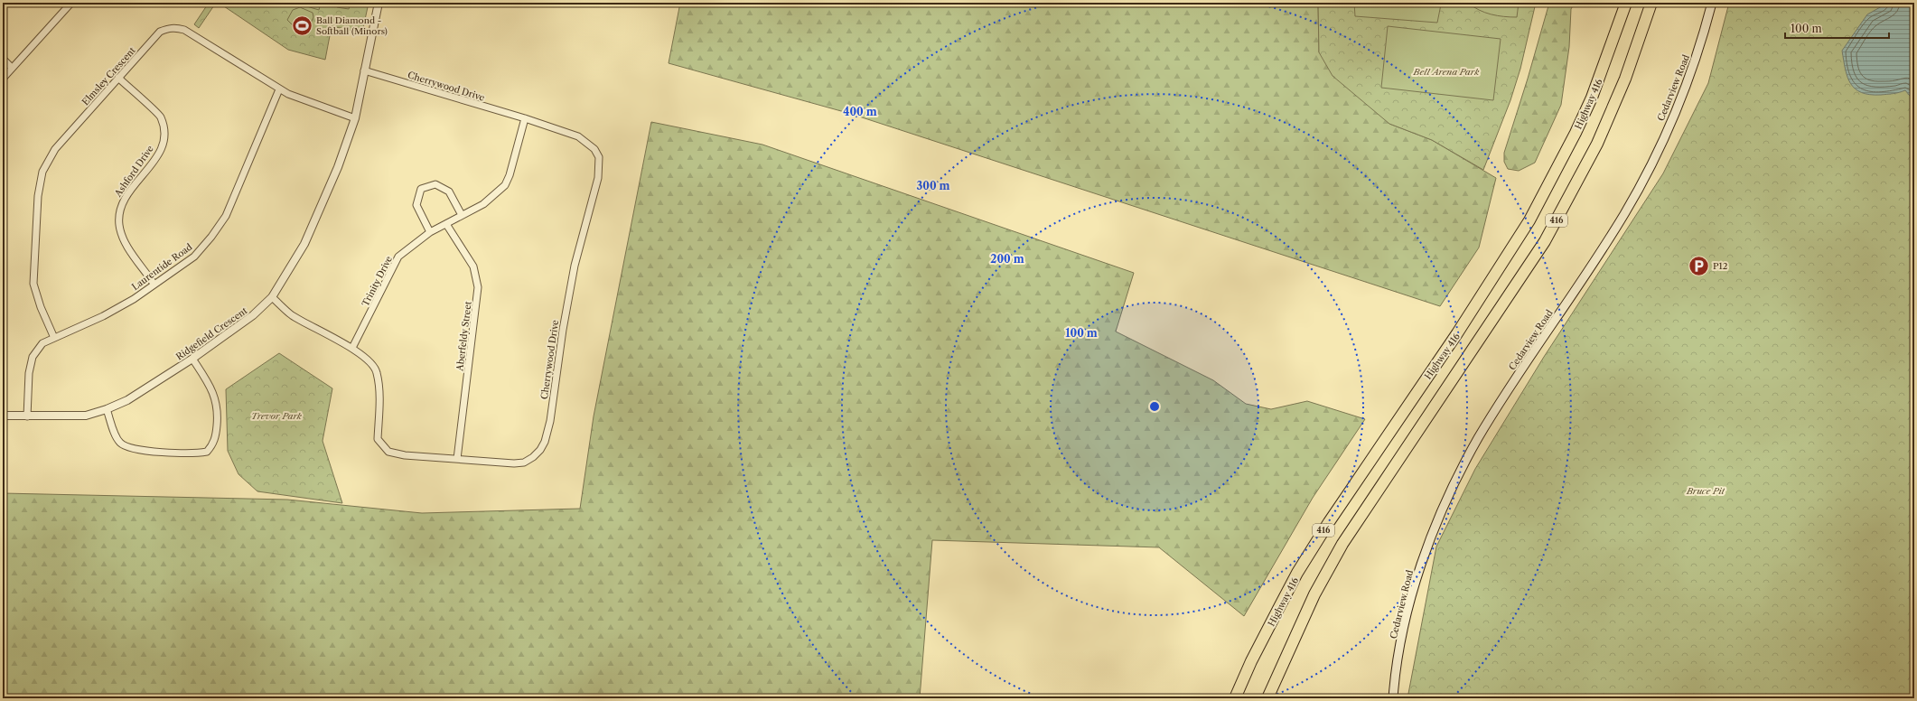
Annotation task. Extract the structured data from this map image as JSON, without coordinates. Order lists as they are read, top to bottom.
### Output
{
  "streets": {
    "highway": ["Highway 416", "416"],
    "main road": ["Cedarview Road"],
    "street": [
      "Elmsley Crescent",
      "Cherrywood Drive",
      "Ashford Drive",
      "Laurentide Road",
      "Trinity Drive",
      "Ridgefield Crescent",
      "Aberfeldy Street"
    ]
  },
  "crossings": [
    ["Elmsley Crescent", "Ashford Drive"],
    ["Elmsley Crescent", "Laurentide Road"],
    ["Elmsley Crescent", "Ridgefield Crescent"],
    ["Cherrywood Drive", "Trinity Drive"],
    ["Cherrywood Drive", "Ridgefield Crescent"],
    ["Cherrywood Drive", "Aberfeldy Street"],
    ["Ashford Drive", "Laurentide Road"],
    ["Laurentide Road", "Ridgefield Crescent"],
    ["Trinity Drive", "Aberfeldy Street"]
  ],
  "parks": ["Bell Arena Park", "Trevor Park", "Bruce Pit"],
  "places": {
    "sports": ["Ball Diamond - Softball (Minors)"],
    "parking": ["P12"]
  },
  "scale_bar": "100 m",
  "rings": [
    "400 m",
    "300 m",
    "200 m",
    "100 m"
  ]
}
